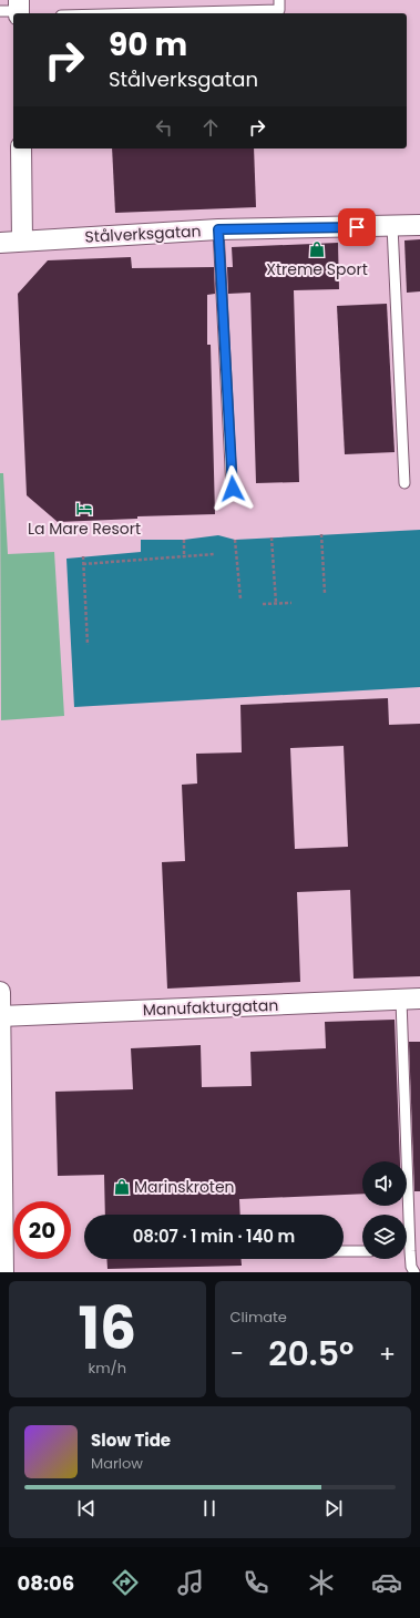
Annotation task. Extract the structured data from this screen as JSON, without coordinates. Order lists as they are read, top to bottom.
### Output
{
  "streets": {
    "street": ["Stålverksgatan", "Manufakturgatan"]
  },
  "places": {
    "shop": ["Xtreme Sport", "Marinskroten"],
    "hotel": ["La Mare Resort"]
  },
  "page": {
    "turn": ["90 m", "Stålverksgatan"],
    "limit": "20",
    "trip": "08:07 · 1 min · 140 m",
    "tile": [
      ["16", "km/h"],
      "Climate"
    ],
    "heat": ["−", "20.5°", "+"],
    "song": ["Slow Tide", "Marlow"],
    "tabs": "08:06"
  }
}
